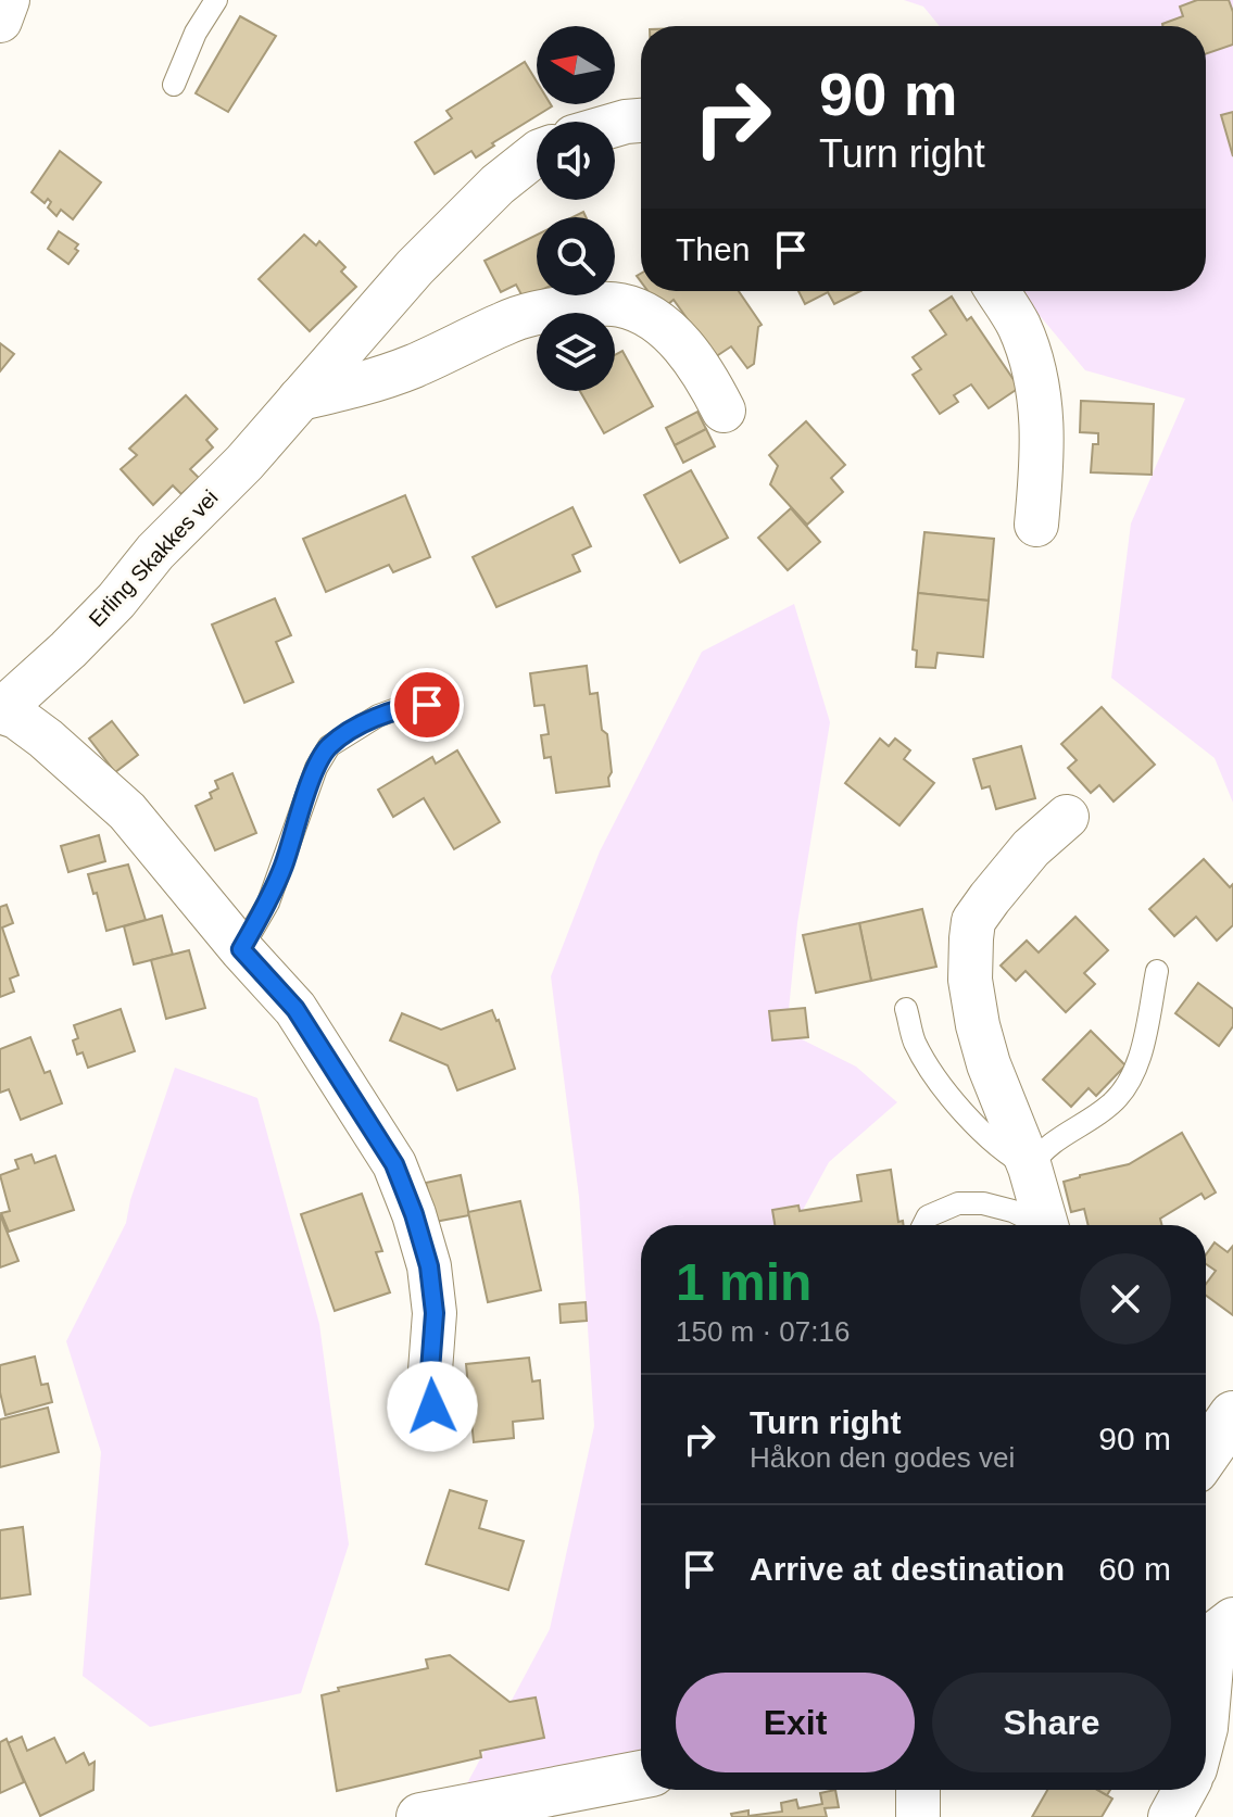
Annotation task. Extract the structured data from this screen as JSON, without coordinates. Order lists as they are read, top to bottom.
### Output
{
  "streets": {
    "street": ["Erling Skakkes vei"]
  },
  "north": "left",
  "page": {
    "turn": ["90 m", "Turn right"],
    "then": "Then",
    "heading": ["1 min", "150 m · 07:16"],
    "list": [
      {
        "name": "Turn right",
        "note": "Håkon den godes vei",
        "value": "90 m"
      },
      {
        "name": "Arrive at destination",
        "value": "60 m"
      }
    ],
    "buttons": ["Exit", "Share"]
  }
}
